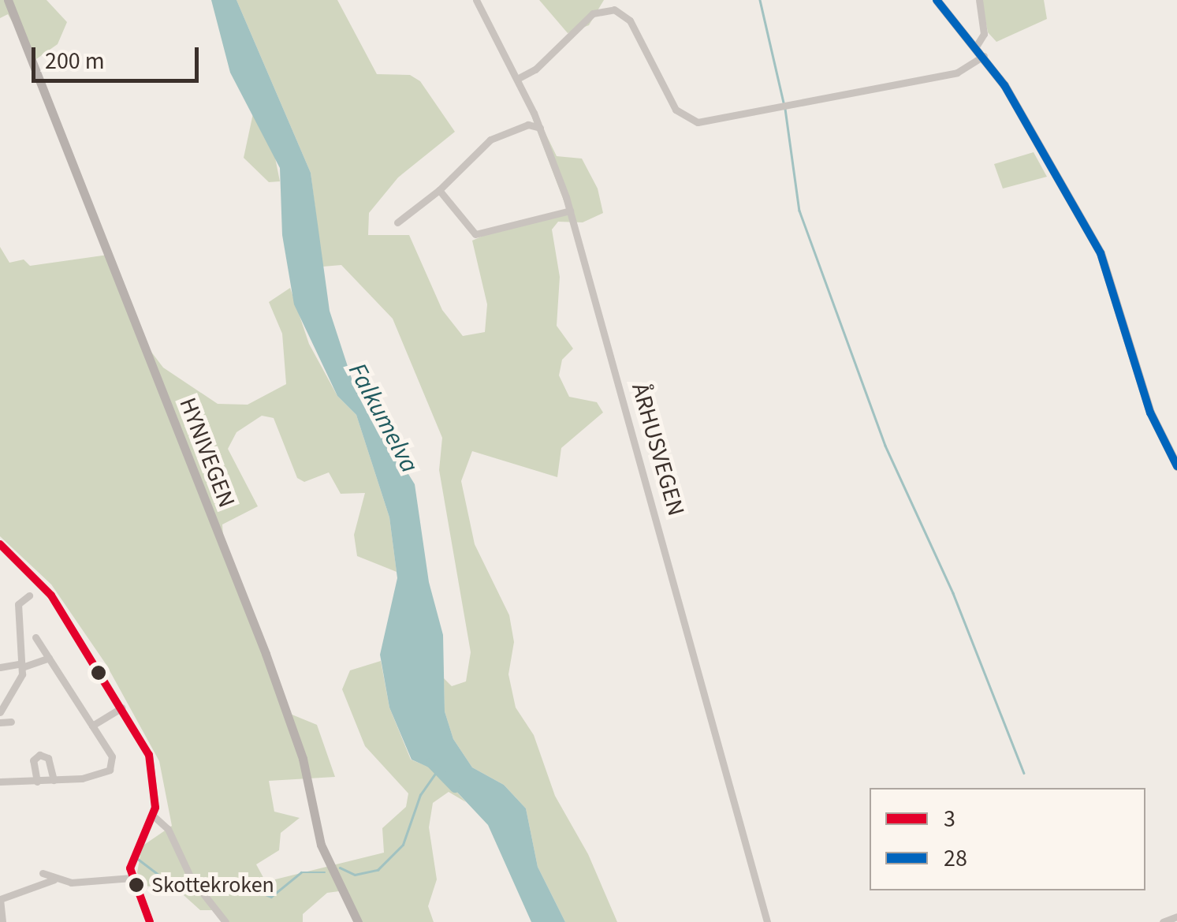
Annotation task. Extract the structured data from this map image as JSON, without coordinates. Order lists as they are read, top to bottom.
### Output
{
  "streets": {
    "main road": ["HYNIVEGEN"],
    "street": ["ÅRHUSVEGEN"]
  },
  "water": ["Falkumelva"],
  "places": ["Skottekroken"],
  "lines": ["transit line 28", "transit line 3"],
  "legend": ["3", "28"],
  "scale_bar": "200 m"
}
